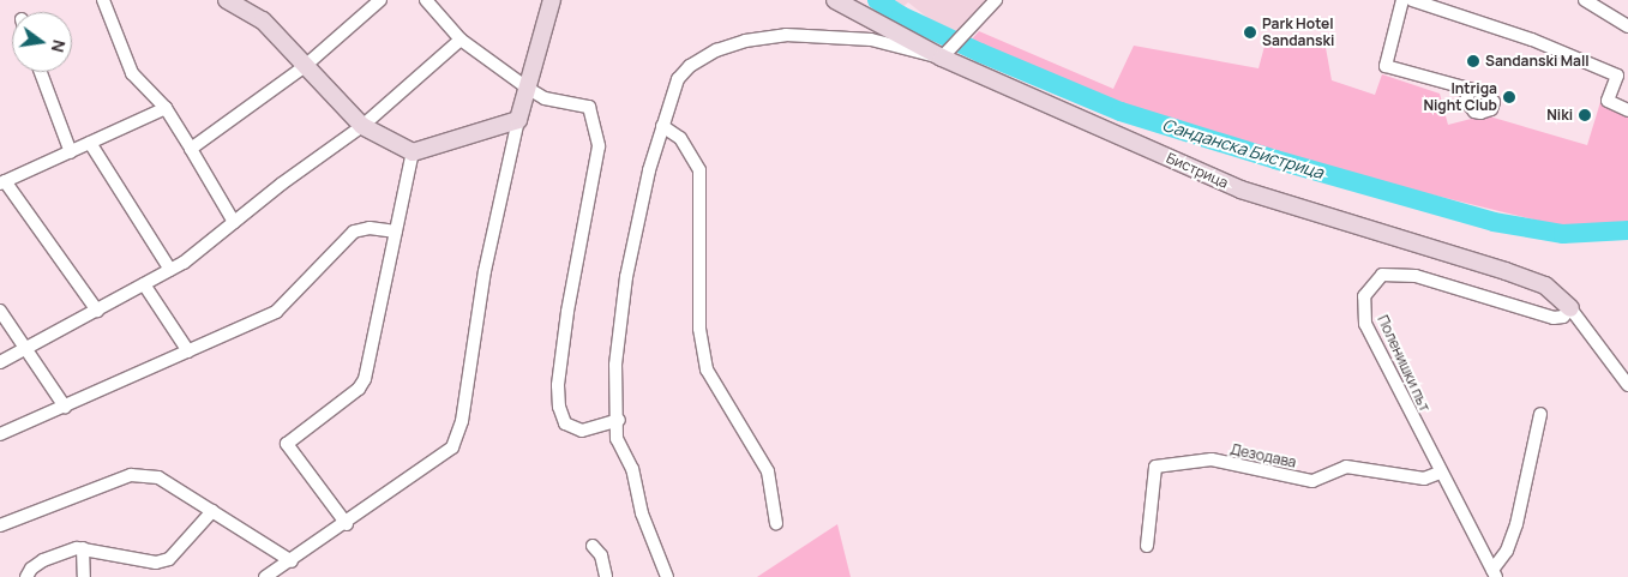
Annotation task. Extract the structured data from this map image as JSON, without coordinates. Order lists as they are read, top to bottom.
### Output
{
  "streets": {
    "street": ["Бистрица", "Поленишки път", "Дезодава"]
  },
  "crossings": [
    ["Бистрица", "Поленишки път"],
    ["Поленишки път", "Дезодава"]
  ],
  "water": ["Санданска Бистрица"],
  "places": [
    "Park Hotel Sandanski",
    "Sandanski Mall",
    "Intriga Night Club",
    "Niki"
  ],
  "north": "right"
}
